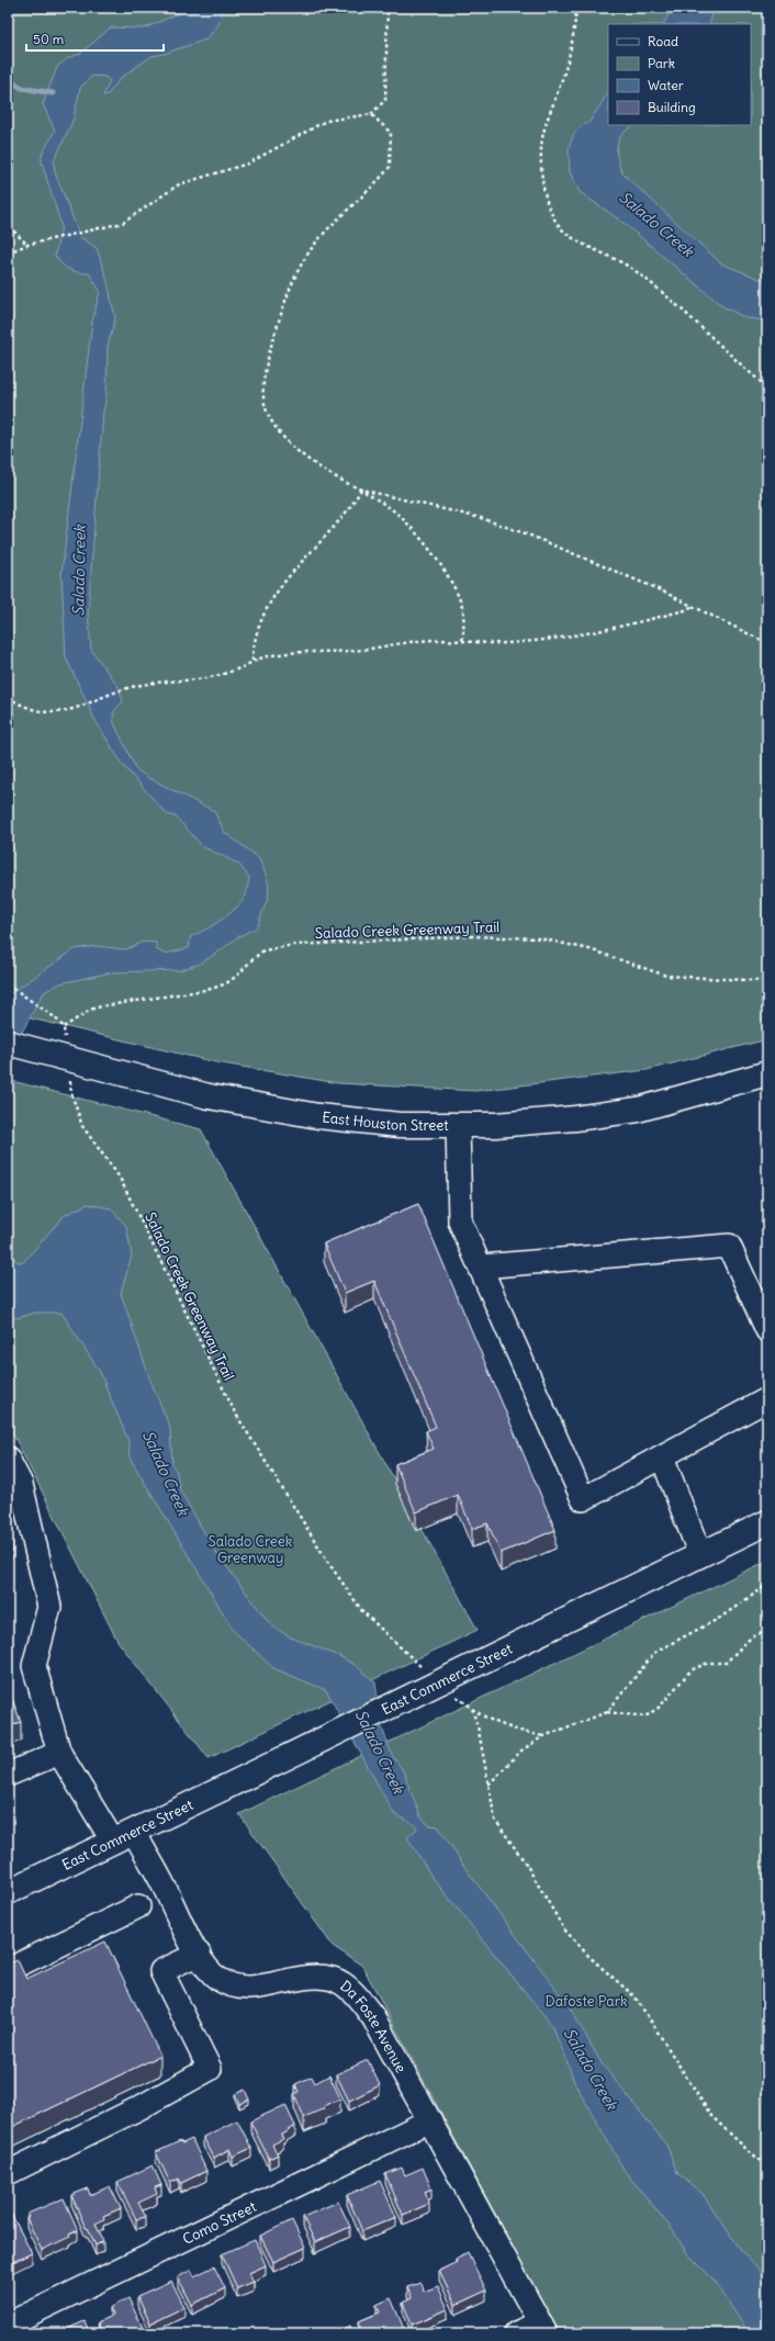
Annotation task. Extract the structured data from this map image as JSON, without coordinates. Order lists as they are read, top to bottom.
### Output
{
  "streets": {
    "main road": ["East Houston Street", "East Commerce Street"],
    "street": ["Da Foste Avenue", "Como Street"],
    "path": ["Salado Creek Greenway Trail"]
  },
  "crossings": [
    ["East Commerce Street", "Da Foste Avenue"],
    ["Da Foste Avenue", "Como Street"]
  ],
  "water": ["Salado Creek"],
  "parks": ["Salado Creek Greenway", "Dafoste Park"],
  "legend": [
    "Road",
    "Park",
    "Water",
    "Building"
  ],
  "scale_bar": "50 m"
}
